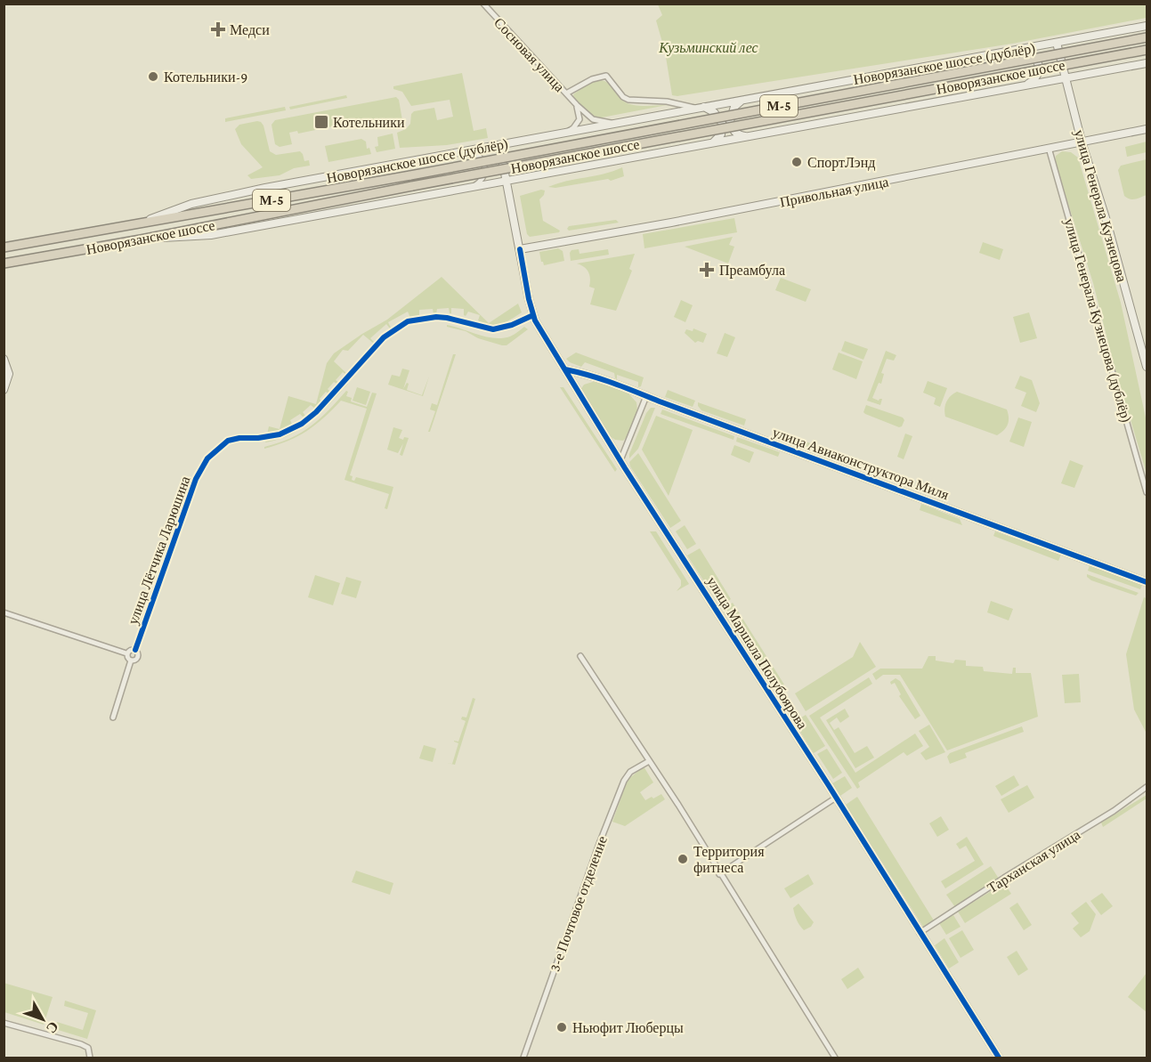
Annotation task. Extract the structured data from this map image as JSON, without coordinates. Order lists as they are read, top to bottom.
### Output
{
  "streets": {
    "highway": ["Новорязанское шоссе", "М-5"],
    "main road": [
      "Новорязанское шоссе (дублёр)",
      "Привольная улица",
      "улица Генерала Кузнецова",
      "улица Авиаконструктора Миля",
      "улица Маршала Полубоярова"
    ],
    "street": [
      "Сосновая улица",
      "улица Генерала Кузнецова (дублёр)",
      "улица Лётчика Ларюшина",
      "Тарханская улица",
      "3-е Почтовое отделение"
    ]
  },
  "crossings": [
    ["Сосновая улица", "Новорязанское шоссе (дублёр)"],
    ["Новорязанское шоссе (дублёр)", "Новорязанское шоссе"],
    ["Новорязанское шоссе (дублёр)", "улица Генерала Кузнецова"],
    ["Новорязанское шоссе (дублёр)", "улица Маршала Полубоярова"],
    ["Привольная улица", "улица Генерала Кузнецова"],
    ["Привольная улица", "улица Генерала Кузнецова (дублёр)"],
    ["Привольная улица", "улица Маршала Полубоярова"],
    ["улица Авиаконструктора Миля", "улица Маршала Полубоярова"],
    ["улица Лётчика Ларюшина", "улица Маршала Полубоярова"],
    ["улица Маршала Полубоярова", "Тарханская улица"]
  ],
  "parks": ["Кузьминский лес"],
  "places": {
    "health": ["Медси", "Преамбула"],
    "other": [
      "Котельники-9",
      "СпортЛэнд",
      "Территория фитнеса",
      "Ньюфит Люберцы"
    ],
    "transit": ["Котельники"]
  },
  "north": "bottom right"
}
